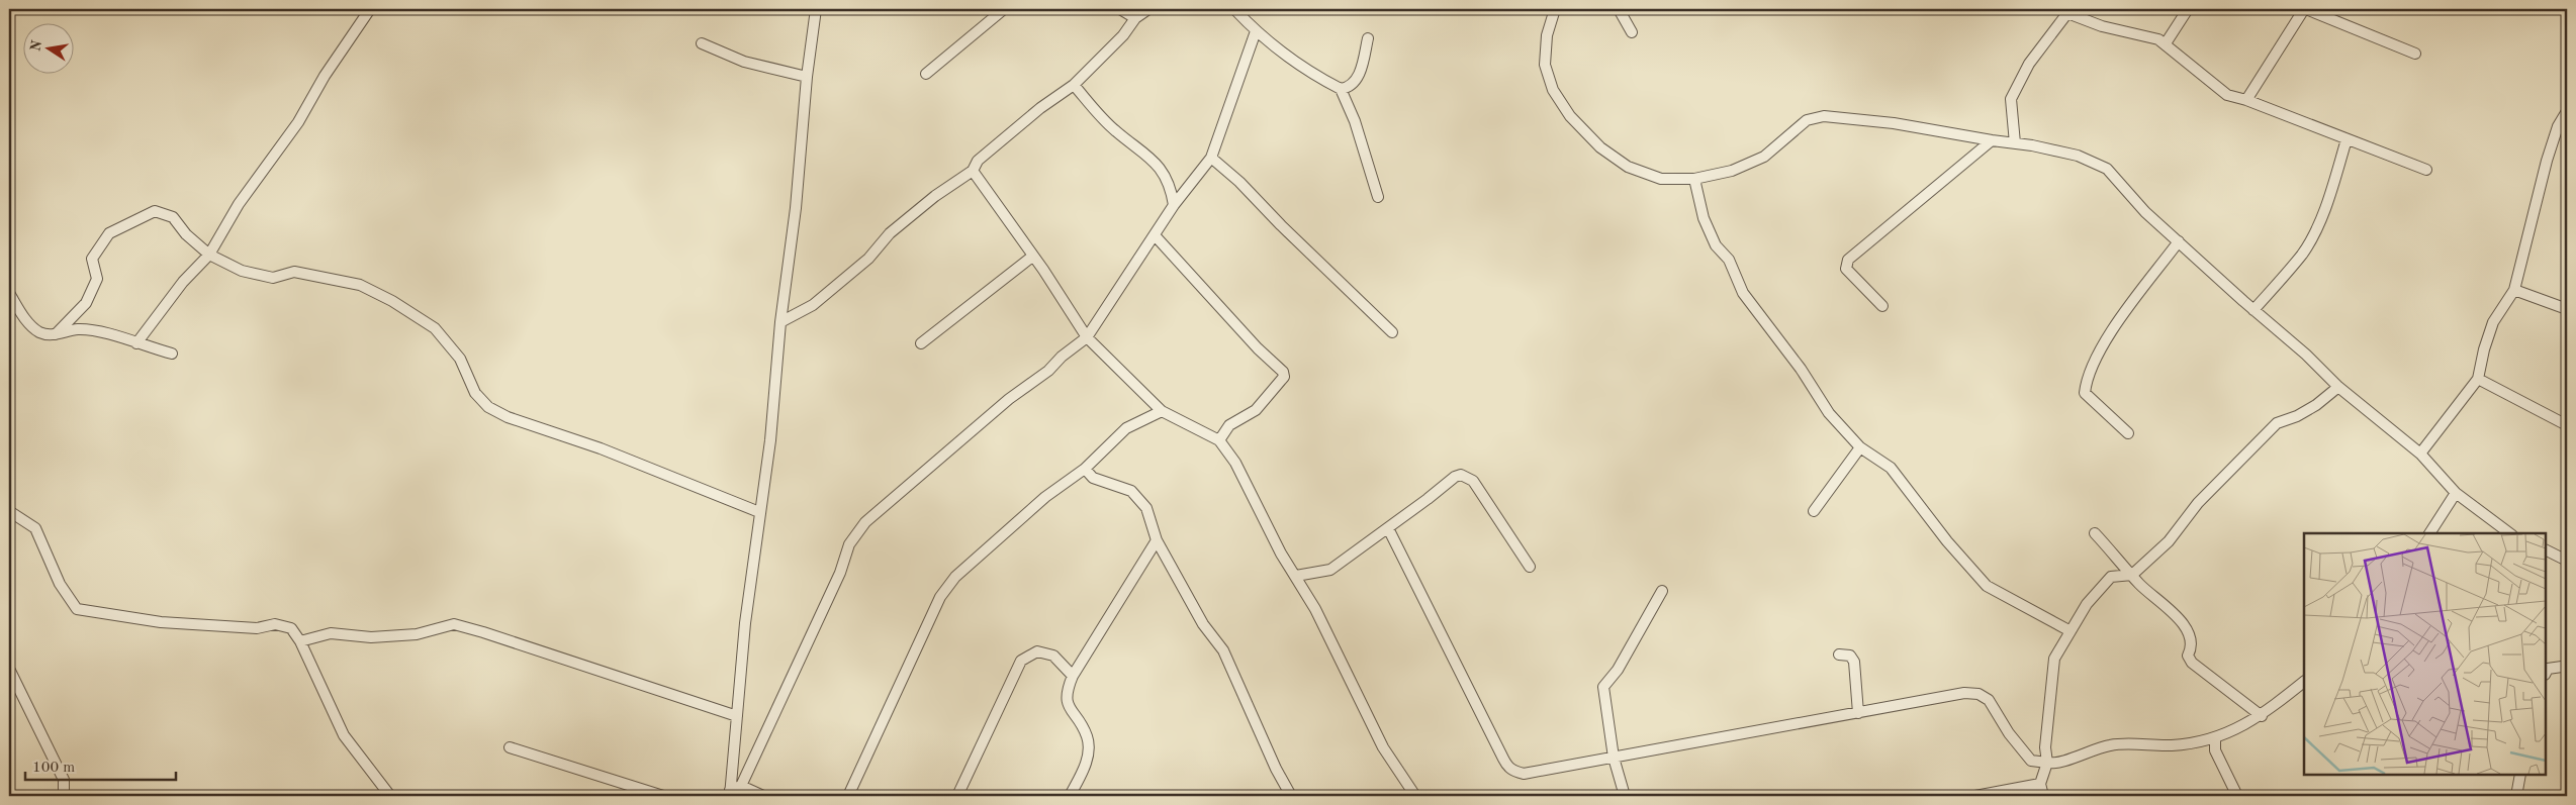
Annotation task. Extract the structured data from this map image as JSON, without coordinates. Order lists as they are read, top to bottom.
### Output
{
  "scale_bar": "100 m",
  "north": "left"
}
